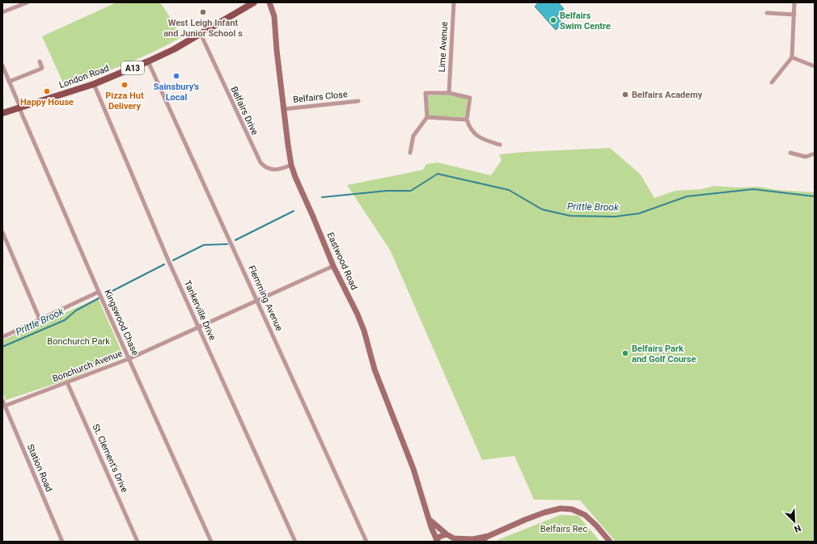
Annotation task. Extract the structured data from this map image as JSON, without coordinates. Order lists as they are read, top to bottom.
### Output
{
  "streets": {
    "main road": ["A13", "London Road"],
    "street": [
      "Lime Avenue",
      "Belfairs Close",
      "Belfairs Drive",
      "Eastwood Road",
      "Flemming Avenue",
      "Tankerville Drive",
      "Kingswood Chase",
      "Bonchurch Avenue",
      "St. Clement's Drive",
      "Station Road"
    ]
  },
  "crossings": [
    ["London Road", "Belfairs Drive"],
    ["London Road", "Flemming Avenue"],
    ["London Road", "Tankerville Drive"],
    ["London Road", "Kingswood Chase"],
    ["Belfairs Close", "Eastwood Road"],
    ["Belfairs Drive", "Eastwood Road"],
    ["Eastwood Road", "Bonchurch Avenue"],
    ["Flemming Avenue", "Bonchurch Avenue"],
    ["Tankerville Drive", "Bonchurch Avenue"],
    ["Kingswood Chase", "Bonchurch Avenue"],
    ["Bonchurch Avenue", "St. Clement's Drive"],
    ["Bonchurch Avenue", "Station Road"]
  ],
  "water": ["Prittle Brook"],
  "parks": ["Bonchurch Park", "Belfairs Rec"],
  "places": [
    "West Leigh Infant and Junior School s",
    "Belfairs Swim Centre",
    "Sainsbury's Local",
    "Pizza Hut Delivery",
    "Happy House",
    "Belfairs Academy",
    "Belfairs Park and Golf Course"
  ],
  "north": "bottom right"
}
